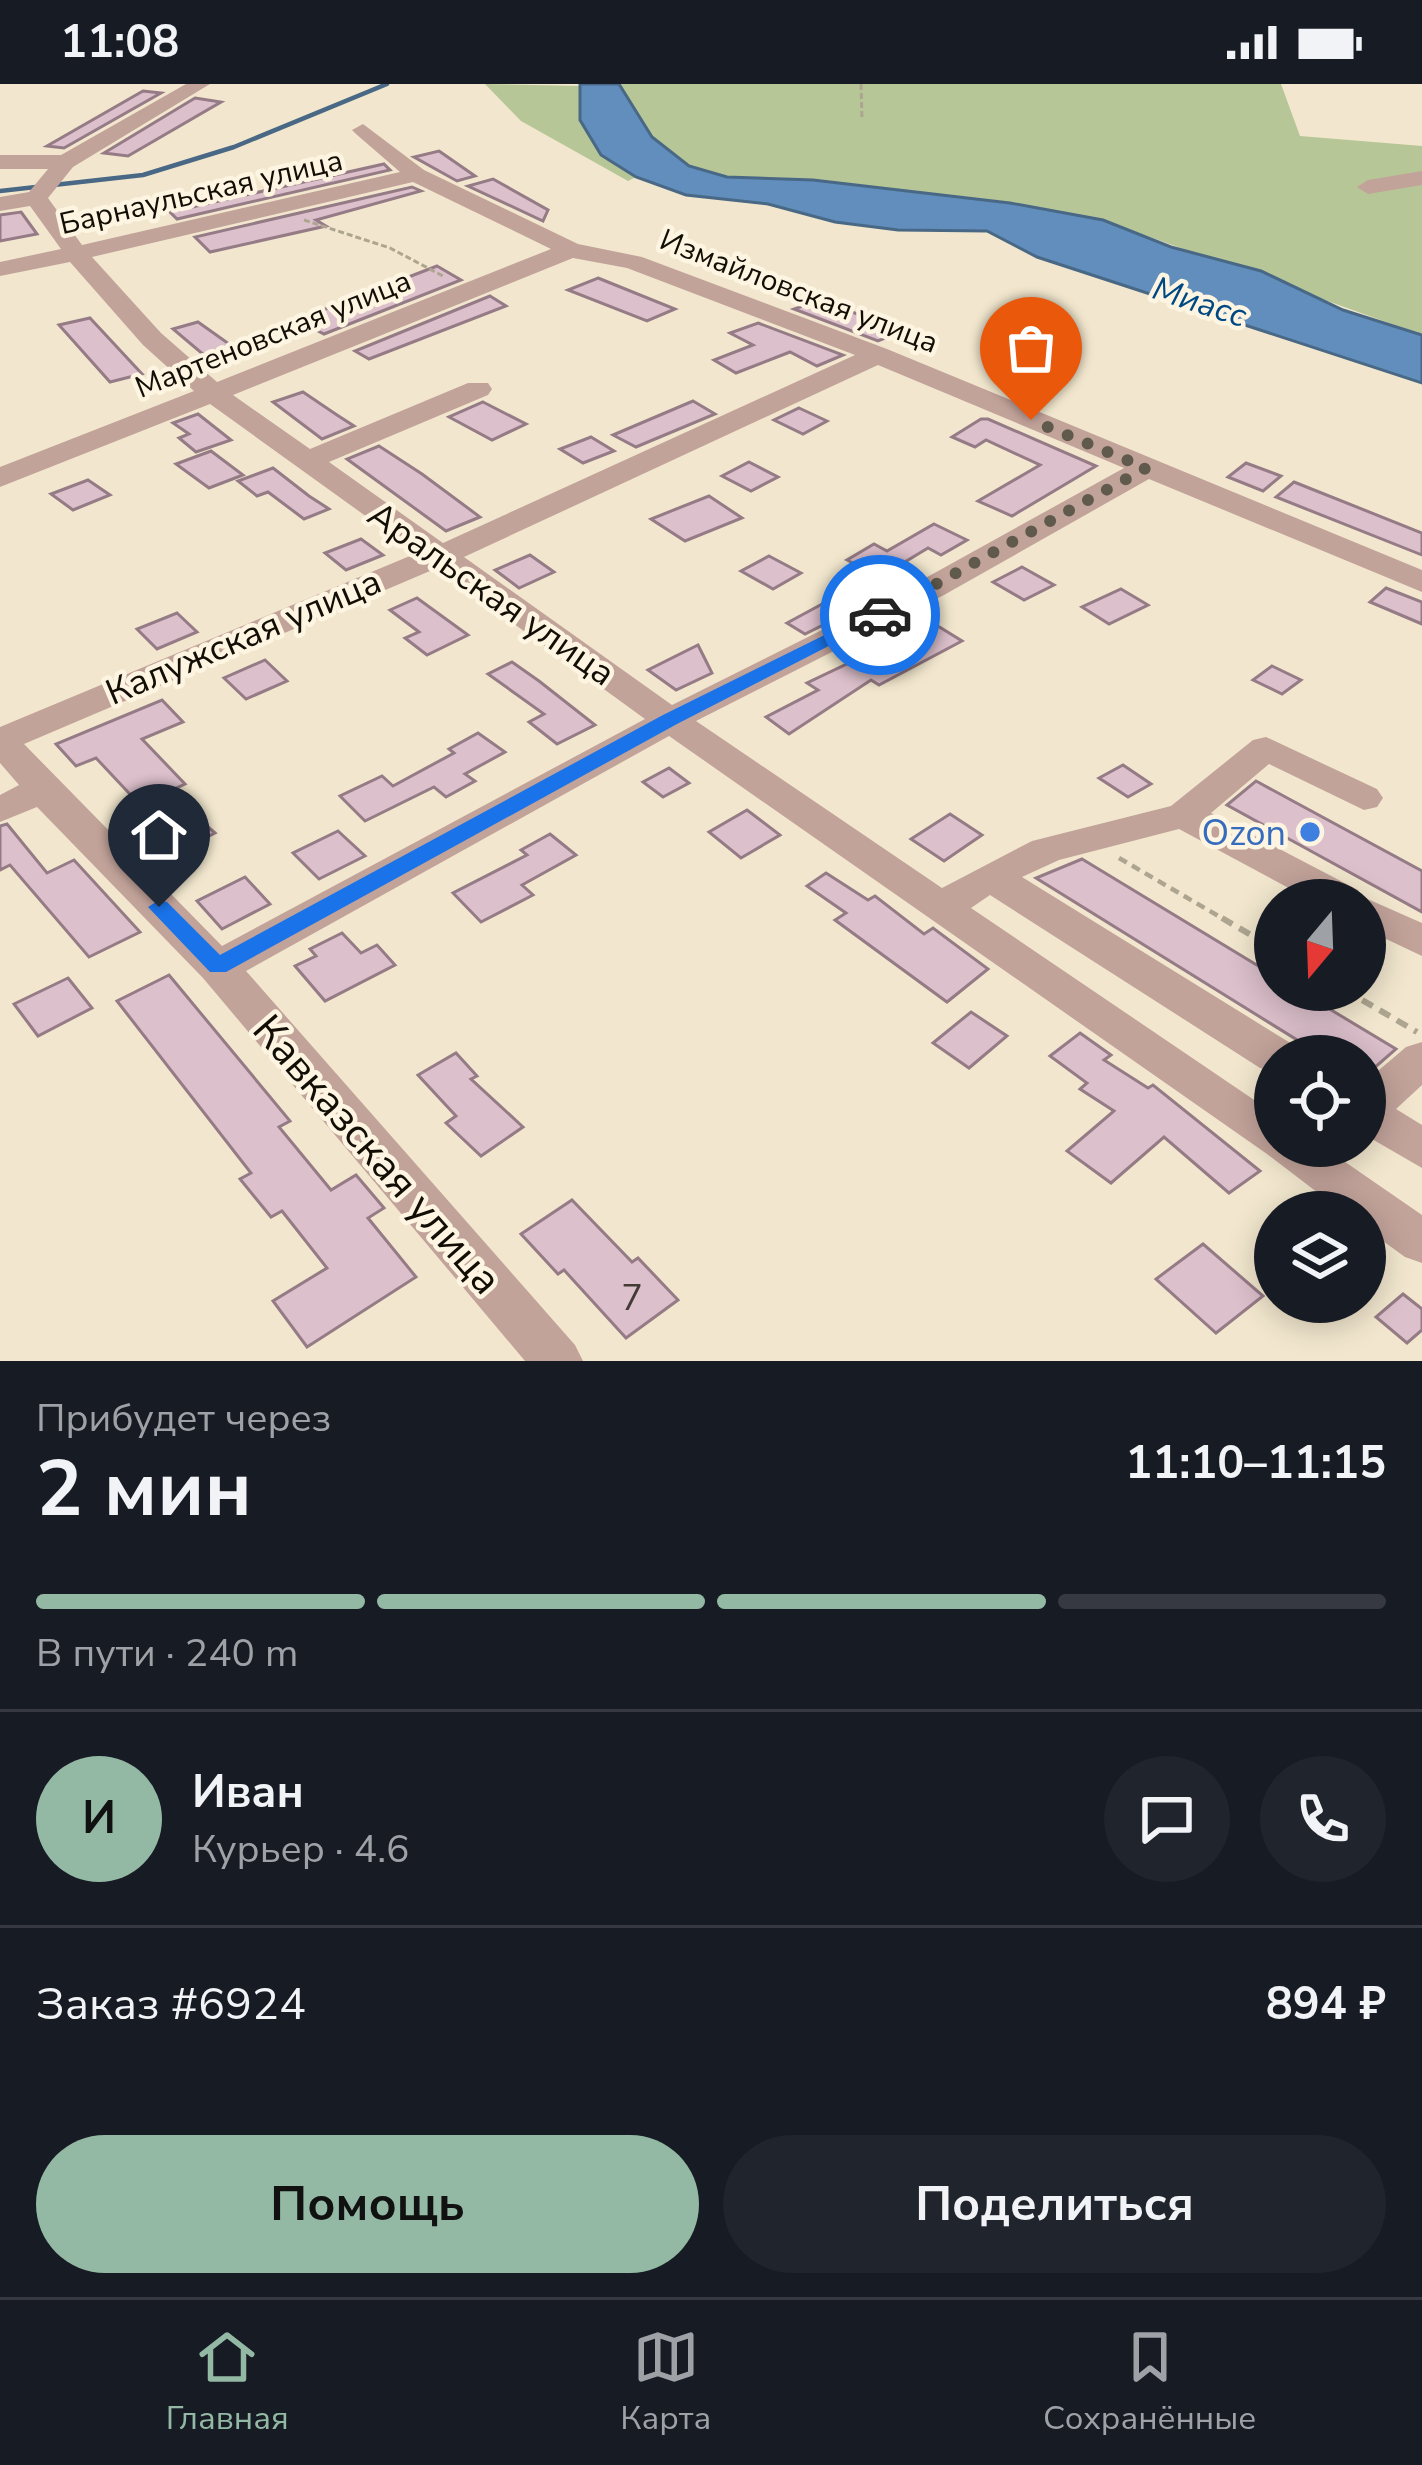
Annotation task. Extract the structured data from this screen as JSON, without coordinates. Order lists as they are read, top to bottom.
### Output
{
  "streets": {
    "street": [
      "Барнаульская улица",
      "Измайловская улица",
      "Мартеновская улица",
      "Аральская улица",
      "Калужская улица",
      "Кавказская улица"
    ]
  },
  "crossings": [
    ["Барнаульская улица", "Измайловская улица"],
    ["Барнаульская улица", "Аральская улица"],
    ["Измайловская улица", "Мартеновская улица"],
    ["Измайловская улица", "Калужская улица"],
    ["Мартеновская улица", "Аральская улица"],
    ["Аральская улица", "Калужская улица"],
    ["Калужская улица", "Кавказская улица"]
  ],
  "water": ["Миасс"],
  "places": ["Ozon"],
  "house_numbers": ["7"],
  "north": "bottom",
  "page": {
    "status": "11:08",
    "heading": ["2 мин", "Прибудет через", "11:10–11:15"],
    "panel": [
      "Иван",
      "Курьер · 4.6",
      "Заказ #6924",
      "894 ₽"
    ],
    "bar": "В пути · 240 m",
    "round": "И",
    "buttons": ["Помощь", "Поделиться"],
    "tabs": ["Главная", "Карта", "Сохранённые"]
  }
}
